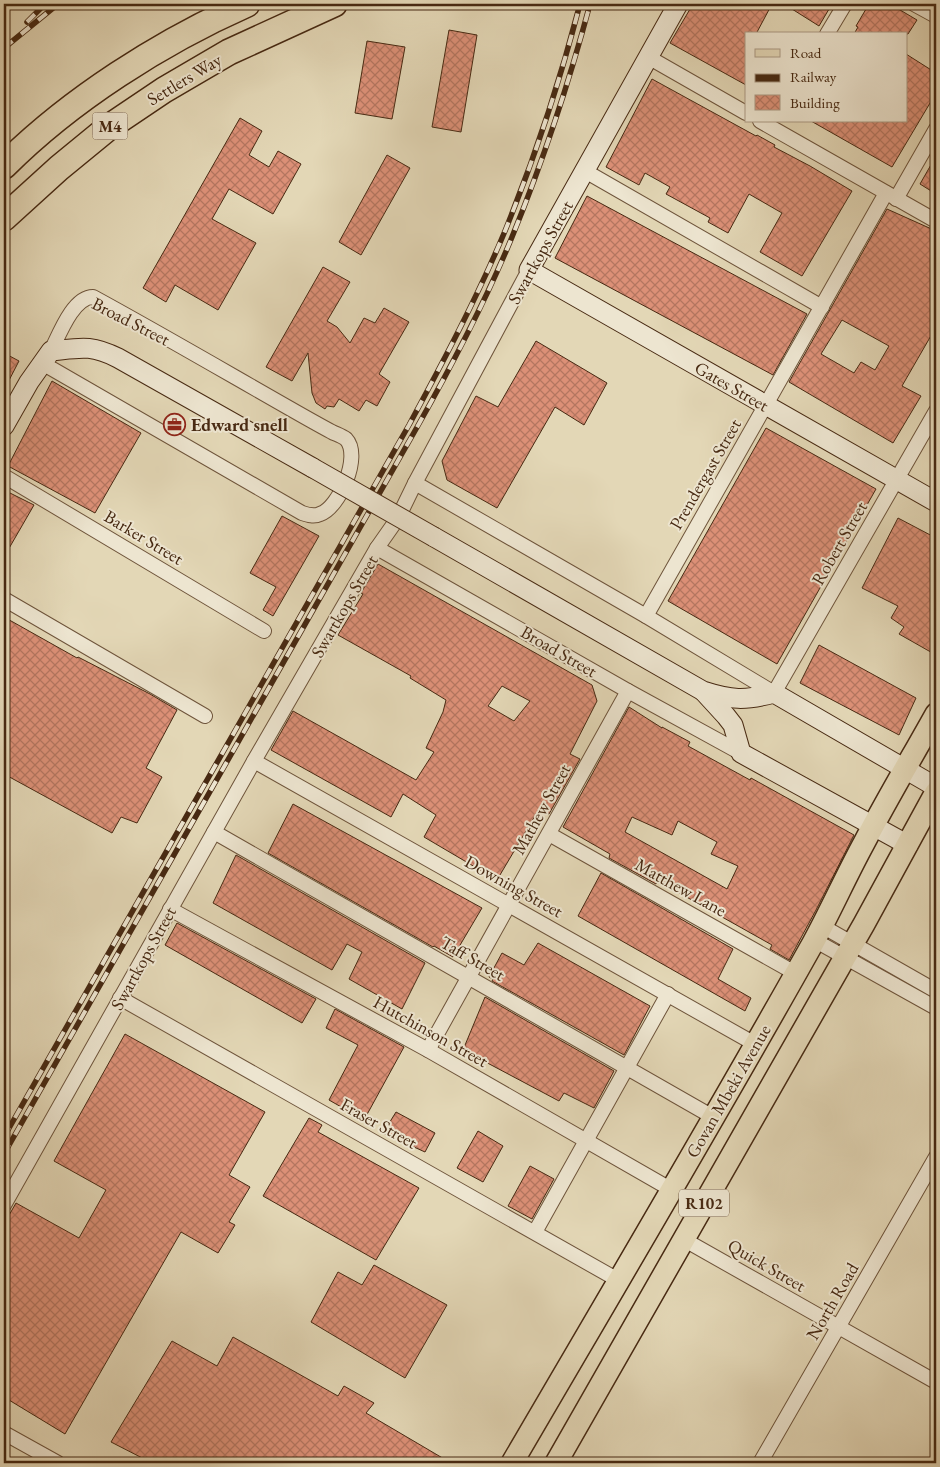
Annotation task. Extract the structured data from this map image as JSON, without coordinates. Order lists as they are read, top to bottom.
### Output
{
  "streets": {
    "highway": ["Settlers Way", "M4"],
    "main road": ["Govan Mbeki Avenue", "R102"],
    "street": [
      "Swartkops Street",
      "Broad Street",
      "Gates Street",
      "Prendergast Street",
      "Barker Street",
      "Robert Street",
      "Mathew Street",
      "Downing Street",
      "Matthew Lane",
      "Taff Street",
      "Hutchinson Street",
      "Fraser Street",
      "Quick Street",
      "North Road"
    ]
  },
  "crossings": [
    ["Swartkops Street", "Broad Street"],
    ["Swartkops Street", "Gates Street"],
    ["Swartkops Street", "Downing Street"],
    ["Swartkops Street", "Taff Street"],
    ["Swartkops Street", "Hutchinson Street"],
    ["Swartkops Street", "Fraser Street"],
    ["Broad Street", "Robert Street"],
    ["Broad Street", "Mathew Street"],
    ["Broad Street", "Govan Mbeki Avenue"],
    ["Gates Street", "Prendergast Street"],
    ["Gates Street", "Robert Street"],
    ["Mathew Street", "Downing Street"],
    ["Mathew Street", "Matthew Lane"],
    ["Mathew Street", "Taff Street"],
    ["Mathew Street", "Hutchinson Street"],
    ["Downing Street", "Govan Mbeki Avenue"],
    ["Matthew Lane", "Govan Mbeki Avenue"],
    ["Taff Street", "Govan Mbeki Avenue"],
    ["Hutchinson Street", "Govan Mbeki Avenue"],
    ["Govan Mbeki Avenue", "Fraser Street"],
    ["Govan Mbeki Avenue", "Quick Street"],
    ["Quick Street", "North Road"]
  ],
  "places": {
    "office": ["Edward snell"]
  },
  "legend": ["Road", "Railway", "Building"]
}
